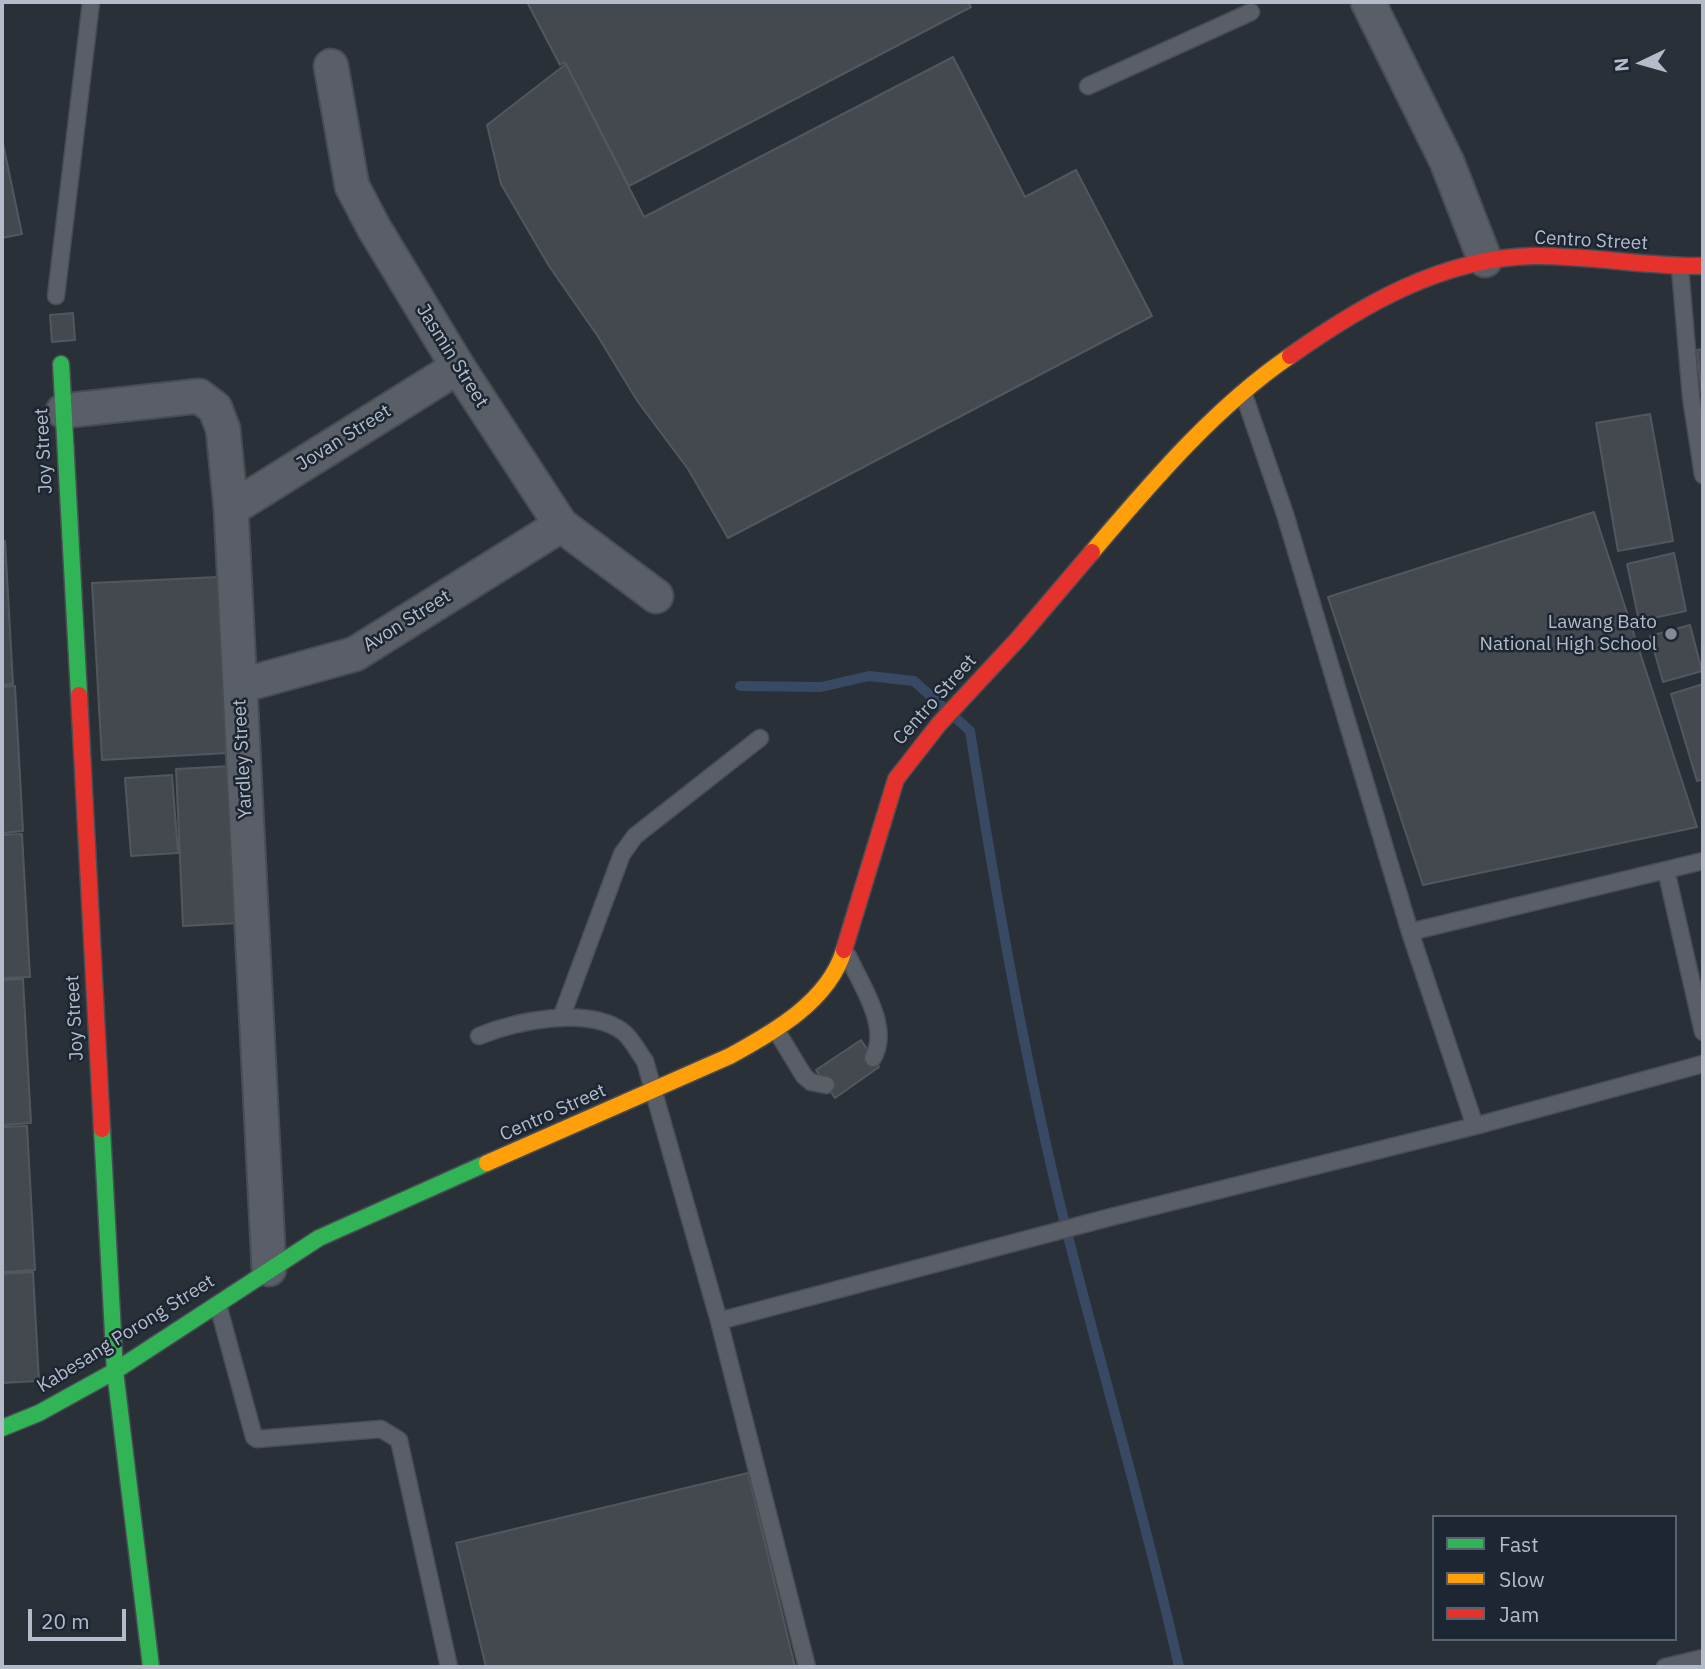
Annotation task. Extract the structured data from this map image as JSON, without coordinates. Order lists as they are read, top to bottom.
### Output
{
  "streets": {
    "main road": ["Centro Street", "Joy Street", "Kabesang Porong Street"],
    "street": [
      "Jasmin Street",
      "Jovan Street",
      "Avon Street",
      "Yardley Street"
    ]
  },
  "crossings": [
    ["Centro Street", "Yardley Street"],
    ["Centro Street", "Kabesang Porong Street"],
    ["Jasmin Street", "Jovan Street"],
    ["Jasmin Street", "Avon Street"],
    ["Jovan Street", "Yardley Street"],
    ["Joy Street", "Yardley Street"],
    ["Joy Street", "Kabesang Porong Street"],
    ["Avon Street", "Yardley Street"],
    ["Yardley Street", "Kabesang Porong Street"]
  ],
  "places": ["Lawang Bato National High School"],
  "legend": ["Fast", "Slow", "Jam"],
  "scale_bar": "20 m",
  "north": "left"
}
